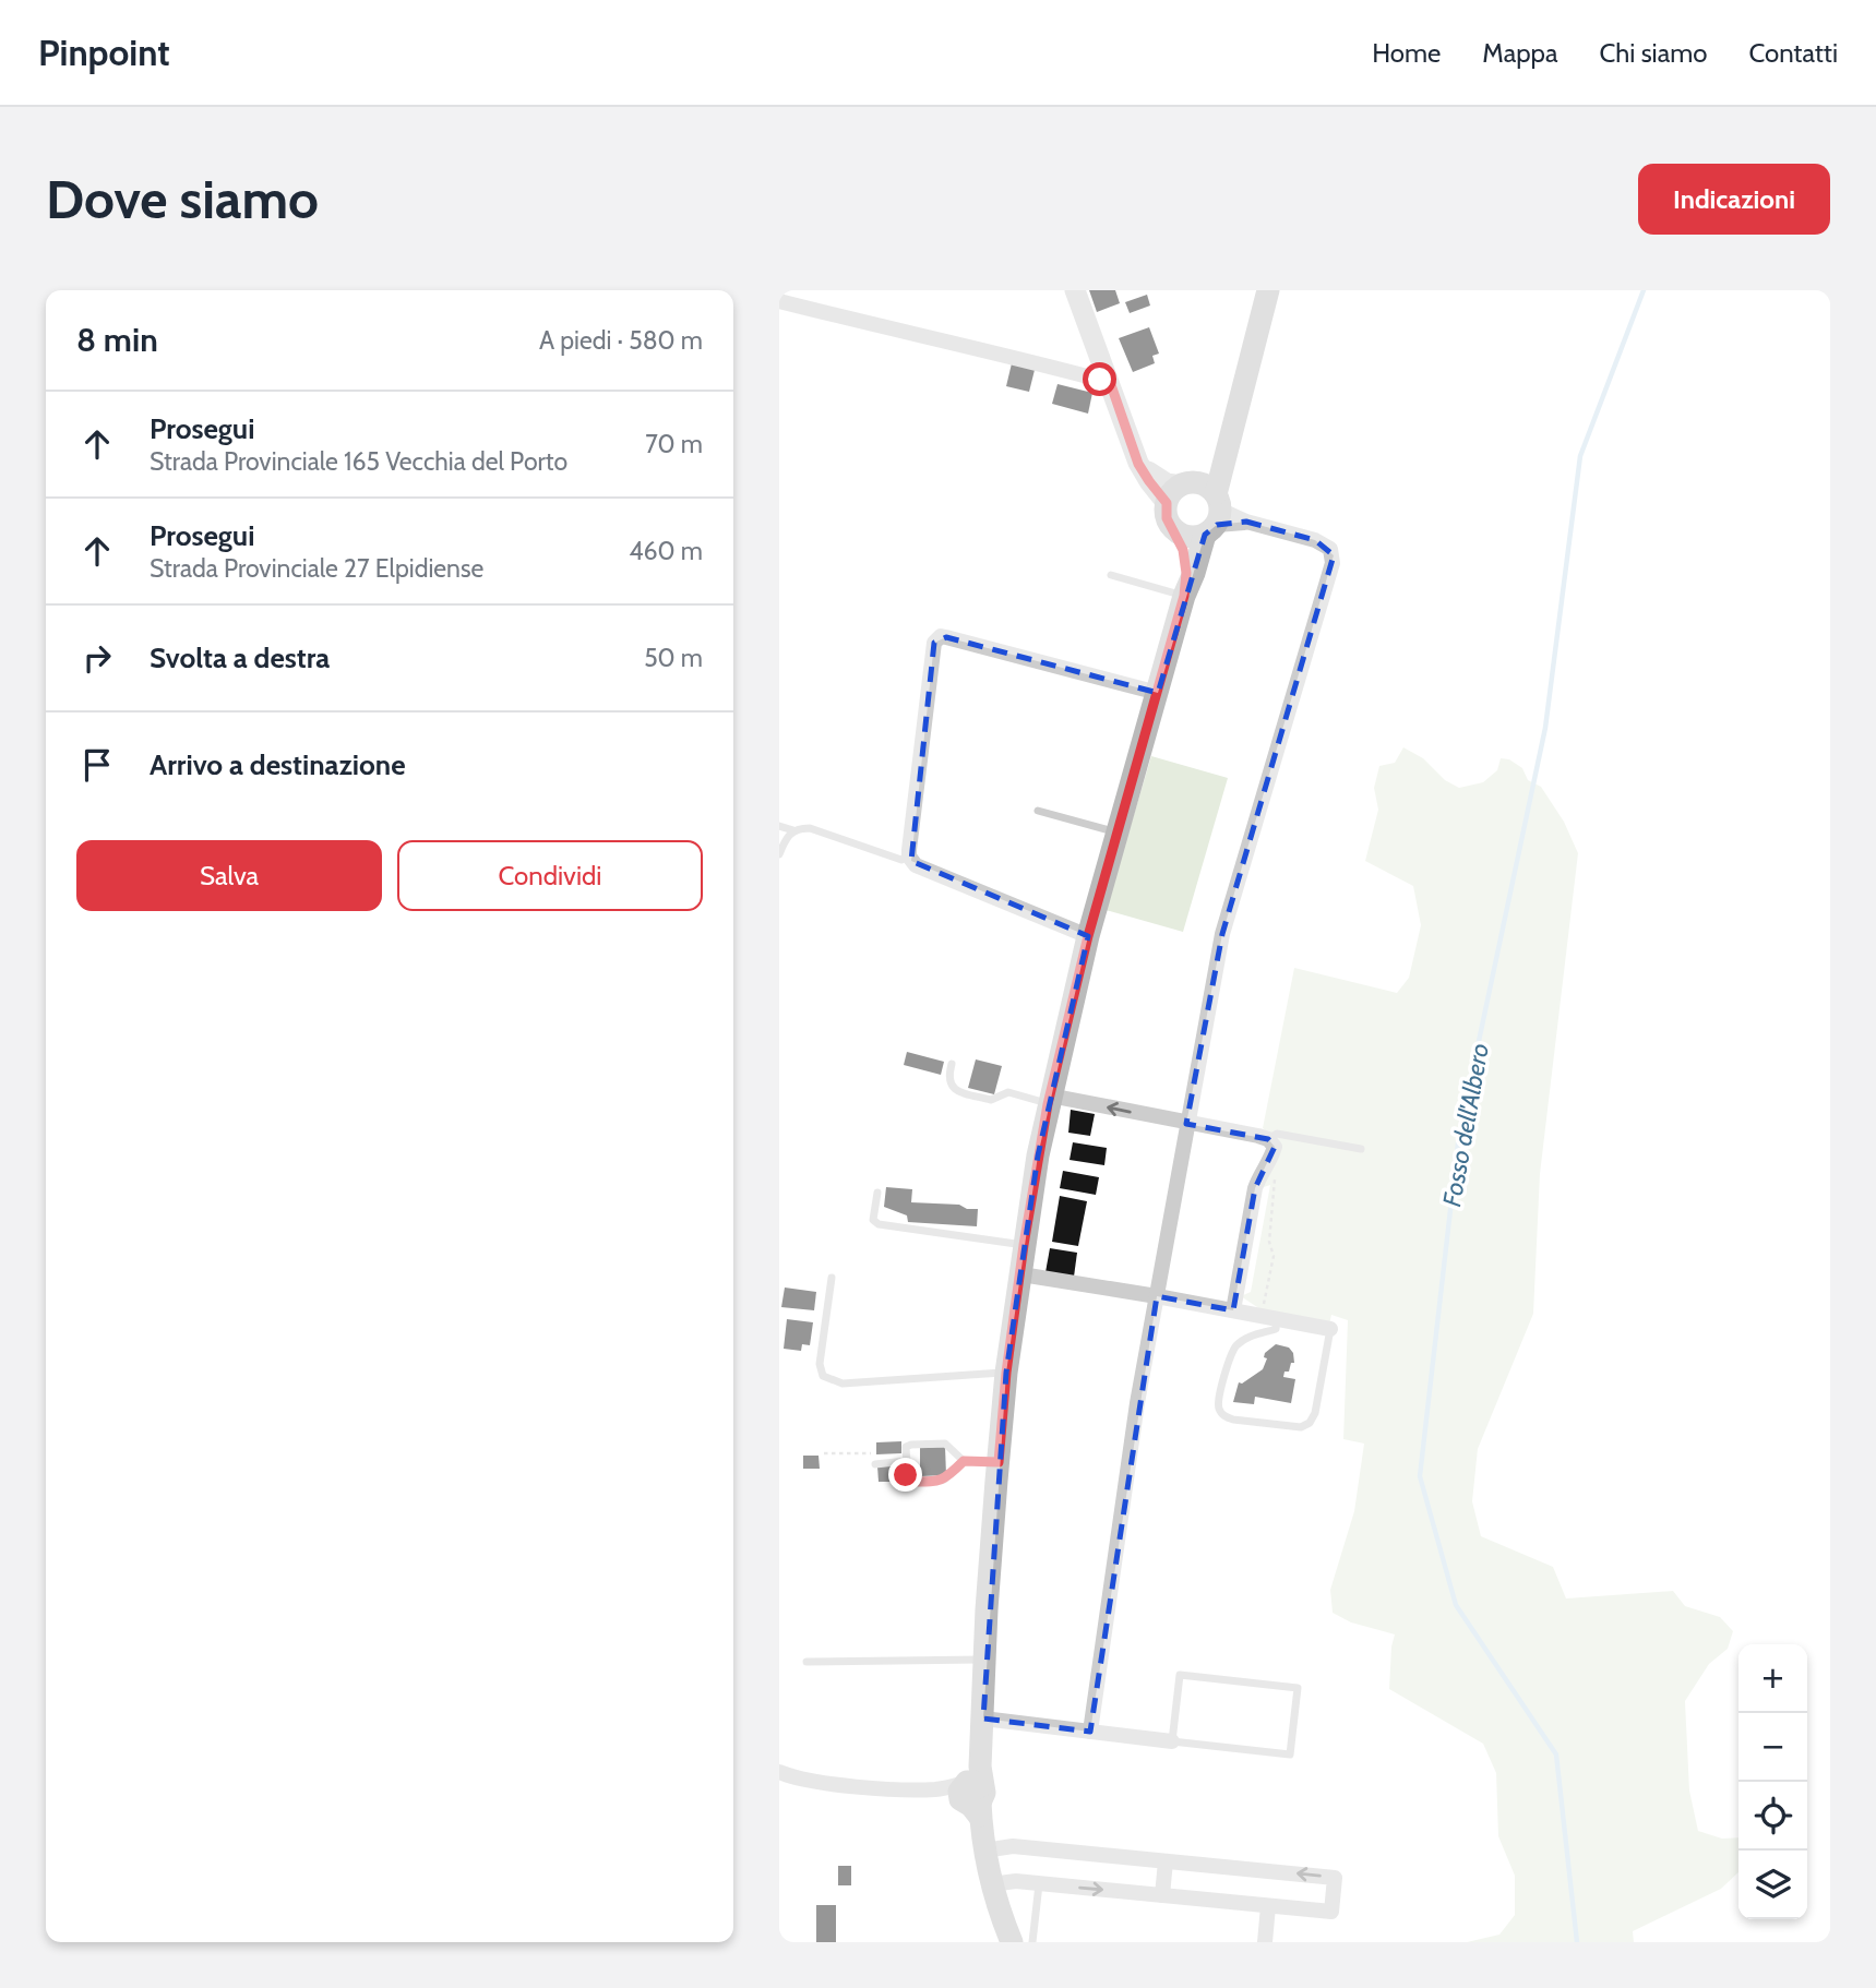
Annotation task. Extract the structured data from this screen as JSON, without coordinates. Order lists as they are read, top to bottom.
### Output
{
  "water": ["Fosso dell'Albero"],
  "page": {
    "header": "Pinpoint",
    "nav": [
      "Home",
      "Mappa",
      "Chi siamo",
      "Contatti"
    ],
    "buttons": [
      "Indicazioni",
      ["Salva", "Condividi"]
    ],
    "title": "Dove siamo",
    "heading": ["8 min", "A piedi · 580 m"],
    "list": [
      ["Prosegui", "Strada Provinciale 165 Vecchia del Porto", "70 m"],
      ["Prosegui", "Strada Provinciale 27 Elpidiense", "460 m"],
      ["Svolta a destra", "50 m"],
      "Arrivo a destinazione"
    ],
    "map_buttons": ["+", "−"]
  }
}
